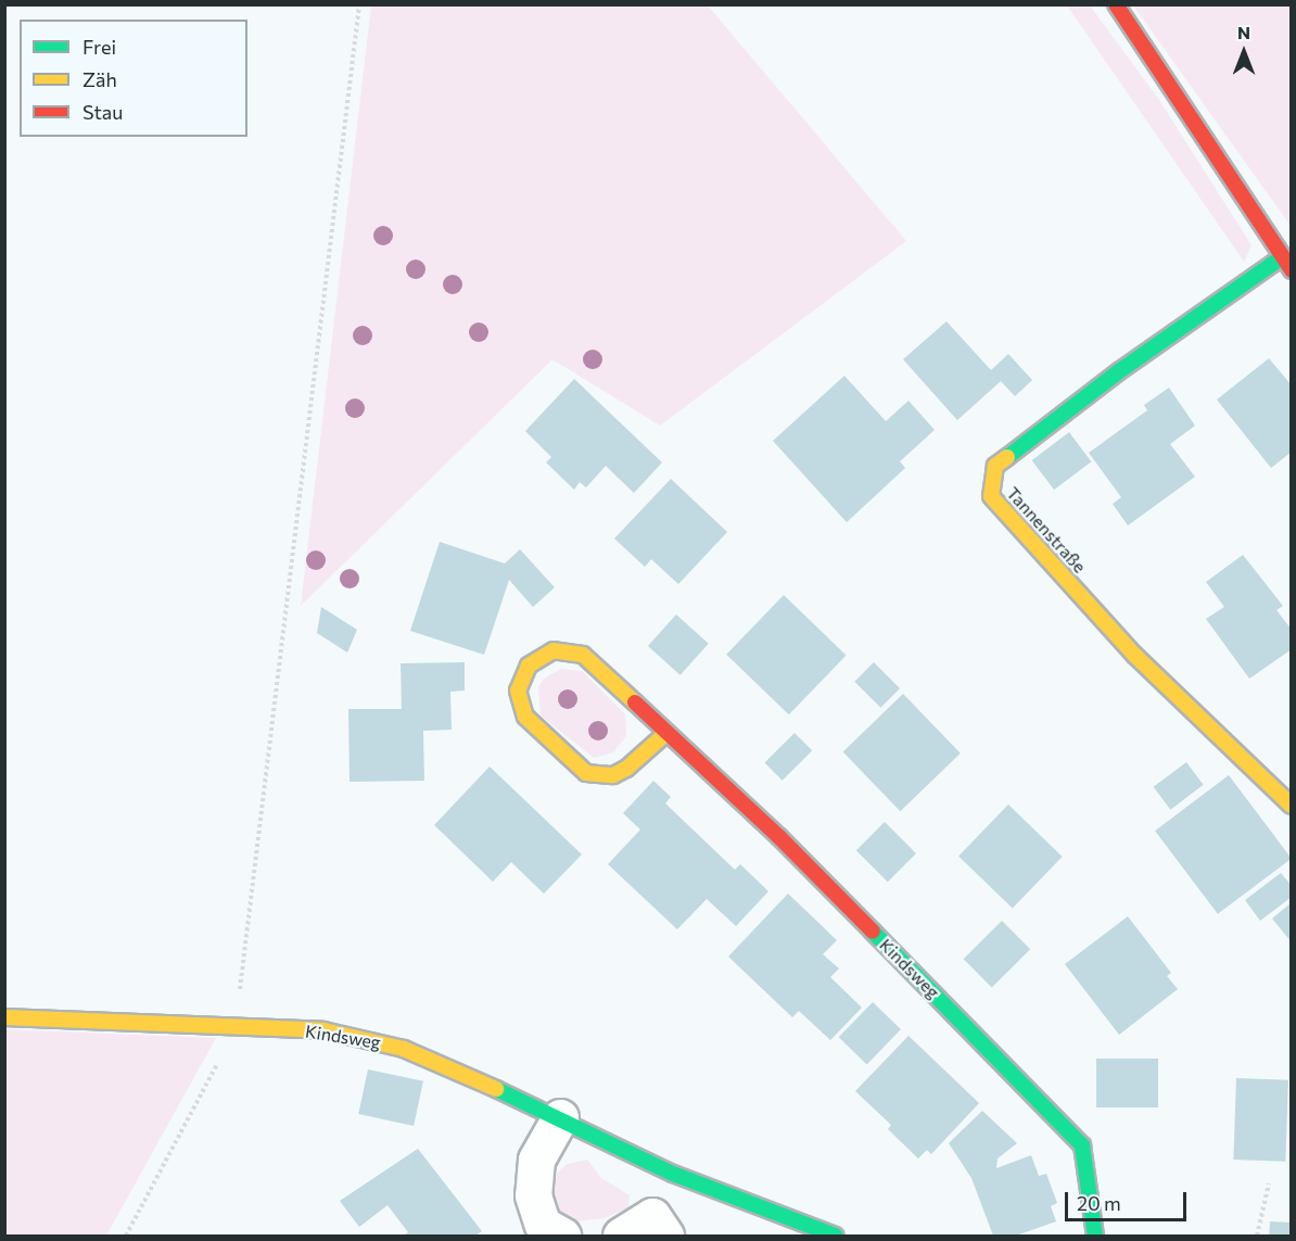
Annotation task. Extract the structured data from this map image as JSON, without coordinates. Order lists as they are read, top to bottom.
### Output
{
  "streets": {
    "street": ["Tannenstraße", "Kindsweg"]
  },
  "legend": ["Frei", "Zäh", "Stau"],
  "scale_bar": "20 m",
  "north": "top"
}
